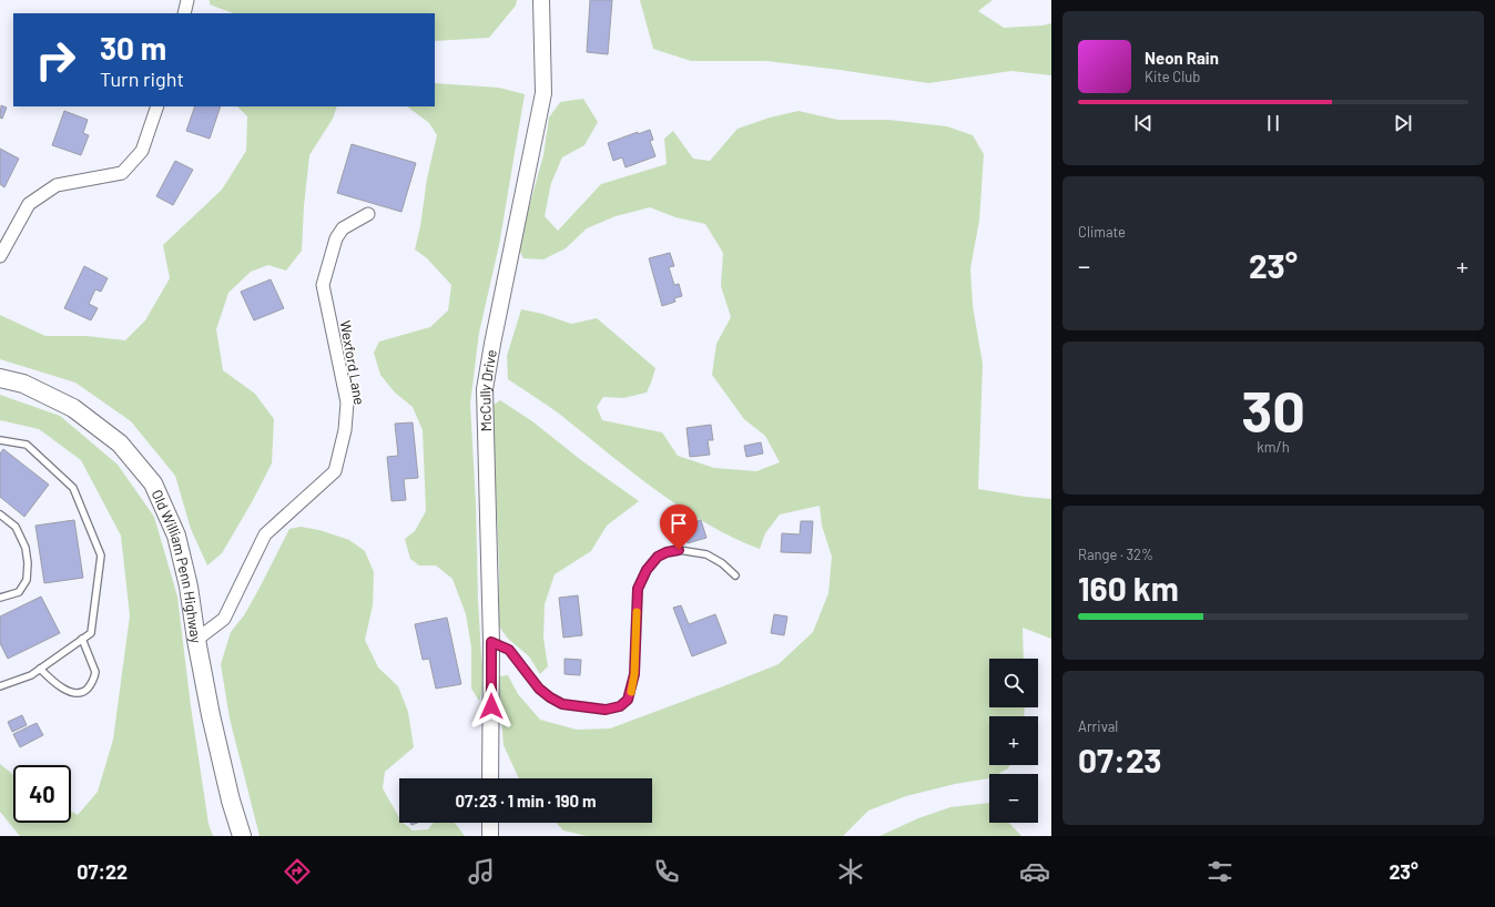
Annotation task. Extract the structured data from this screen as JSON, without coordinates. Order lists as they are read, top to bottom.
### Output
{
  "streets": {
    "main road": ["Old William Penn Highway"],
    "street": ["Wexford Lane", "McCully Drive"]
  },
  "crossings": [
    ["Wexford Lane", "Old William Penn Highway"]
  ],
  "page": {
    "turn": ["30 m", "Turn right"],
    "song": ["Neon Rain", "Kite Club"],
    "tile": [
      "Climate",
      ["30", "km/h"],
      ["Range · 32%", "160 km"],
      ["Arrival", "07:23"]
    ],
    "heat": ["−", "23°", "+"],
    "map_buttons": ["+", "−"],
    "limit": "40",
    "trip": "07:23 · 1 min · 190 m",
    "tabs": ["07:22", "23°"]
  }
}
